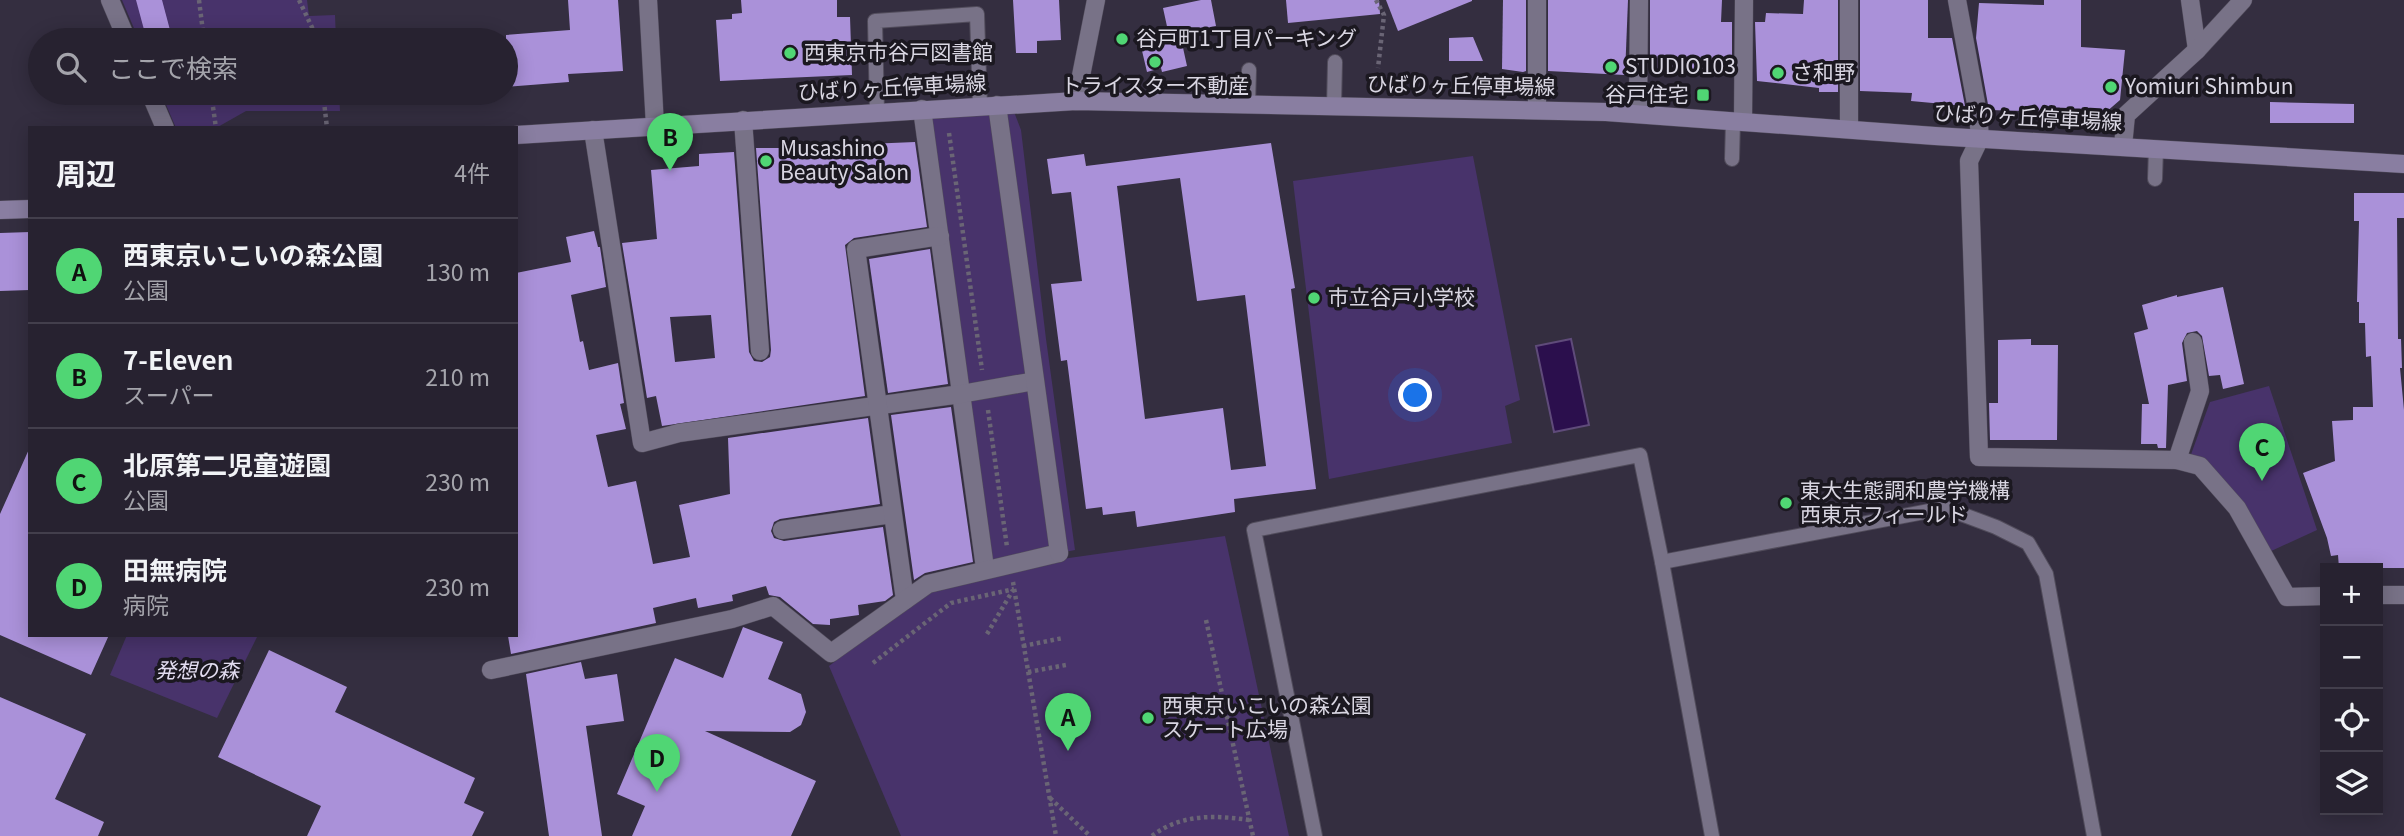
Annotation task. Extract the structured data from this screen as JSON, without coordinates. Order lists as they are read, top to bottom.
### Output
{
  "streets": {
    "main road": ["ひばりヶ丘停車場線"]
  },
  "parks": ["発想の森"],
  "places": {
    "other": [
      "谷戸町1丁目パーキング",
      "西東京市谷戸図書館",
      "トライスター不動産",
      "STUDIO103",
      "さ和野",
      "Yomiuri Shimbun",
      "Musashino Beauty Salon",
      "市立谷戸小学校",
      "東大生態調和農学機構 西東京フィールド",
      "西東京いこいの森公園 スケート広場"
    ],
    "transit": ["谷戸住宅"]
  },
  "page": {
    "search": "ここで検索",
    "pins": [
      "B",
      "C",
      "A",
      "D"
    ],
    "heading": ["周辺", "4件"],
    "list": [
      {
        "mark": "A",
        "name": "西東京いこいの森公園",
        "note": "公園",
        "value": "130 m"
      },
      {
        "mark": "B",
        "name": "7-Eleven",
        "note": "スーパー",
        "value": "210 m"
      },
      {
        "mark": "C",
        "name": "北原第二児童遊園",
        "note": "公園",
        "value": "230 m"
      },
      {
        "mark": "D",
        "name": "田無病院",
        "note": "病院",
        "value": "230 m"
      }
    ],
    "map_buttons": ["+", "−"]
  }
}
